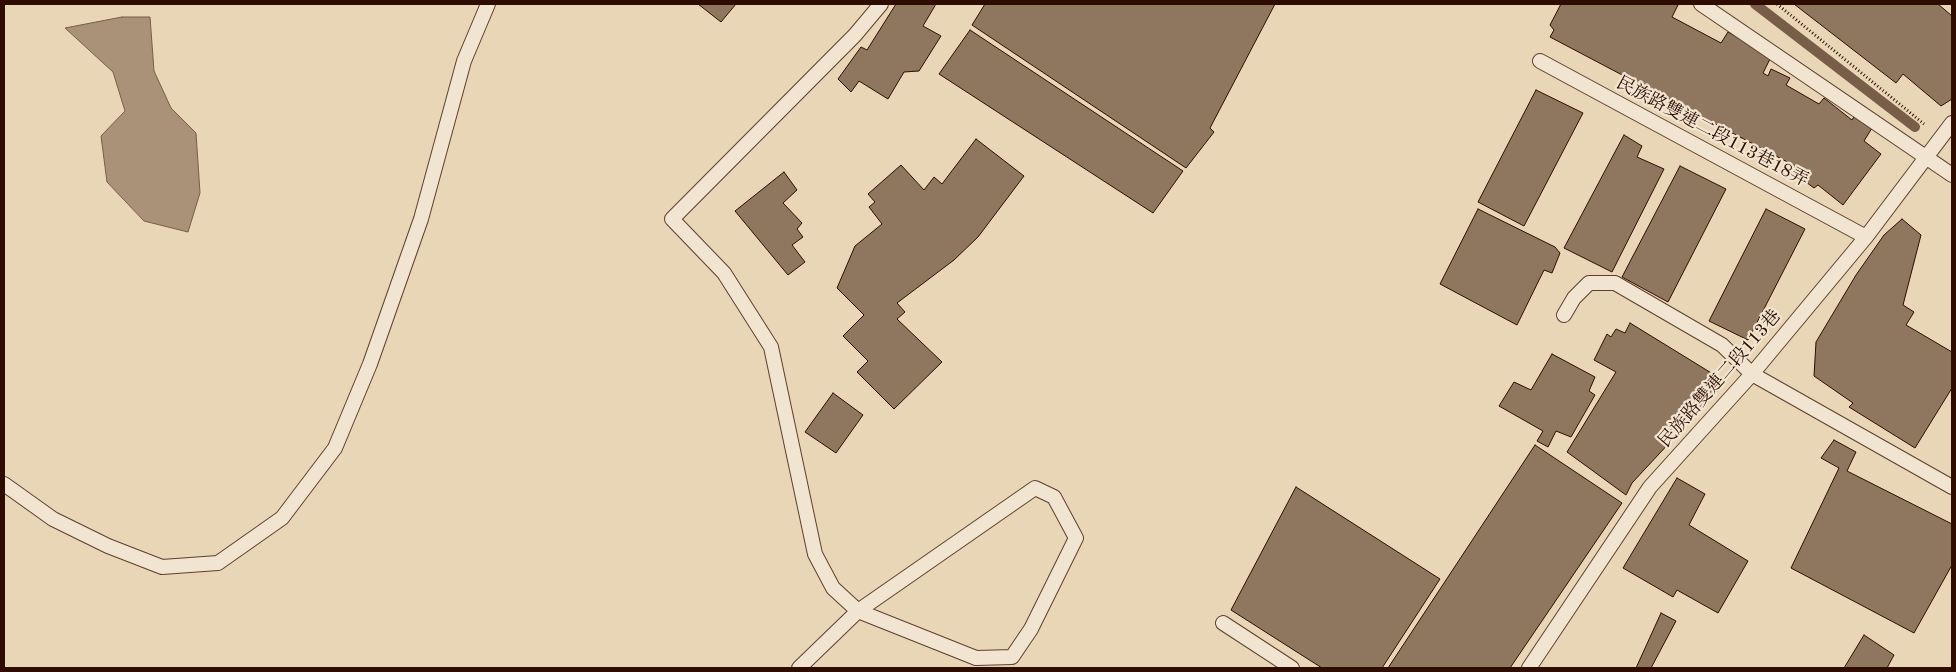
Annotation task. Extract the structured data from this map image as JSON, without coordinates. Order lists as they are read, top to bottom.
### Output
{
  "streets": {
    "lane": ["民族路雙連二段113巷18弄", "民族路雙連二段113巷"]
  },
  "crossings": [
    ["民族路雙連二段113巷18弄", "民族路雙連二段113巷"]
  ]
}
